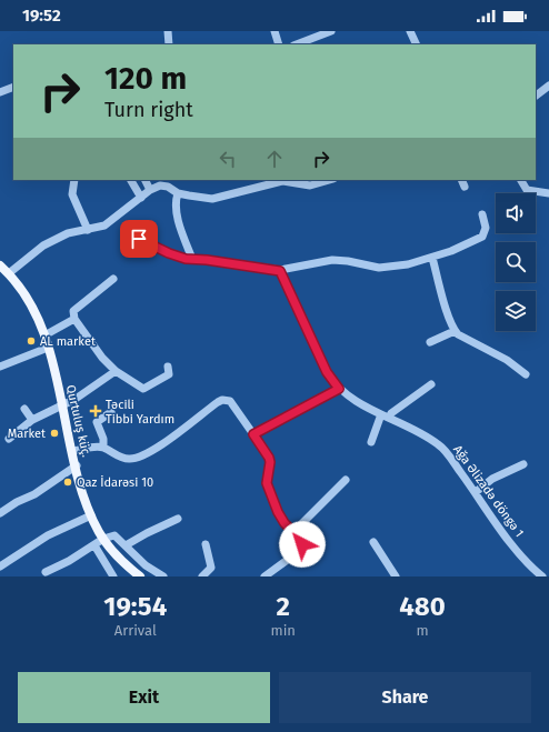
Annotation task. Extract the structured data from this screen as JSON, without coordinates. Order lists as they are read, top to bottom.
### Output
{
  "streets": {
    "main road": ["Qurtuluş küç."],
    "street": ["Ağa Əlizadə döngə 1"]
  },
  "places": {
    "other": ["AL market", "Market", "Qaz İdarəsi 10"],
    "health": ["Təcili Tibbi Yardım"]
  },
  "page": {
    "status": "19:52",
    "turn": ["120 m", "Turn right"],
    "eta": [
      "19:54",
      "Arrival",
      "2",
      "min",
      "480",
      "m"
    ],
    "buttons": ["Exit", "Share"]
  }
}
